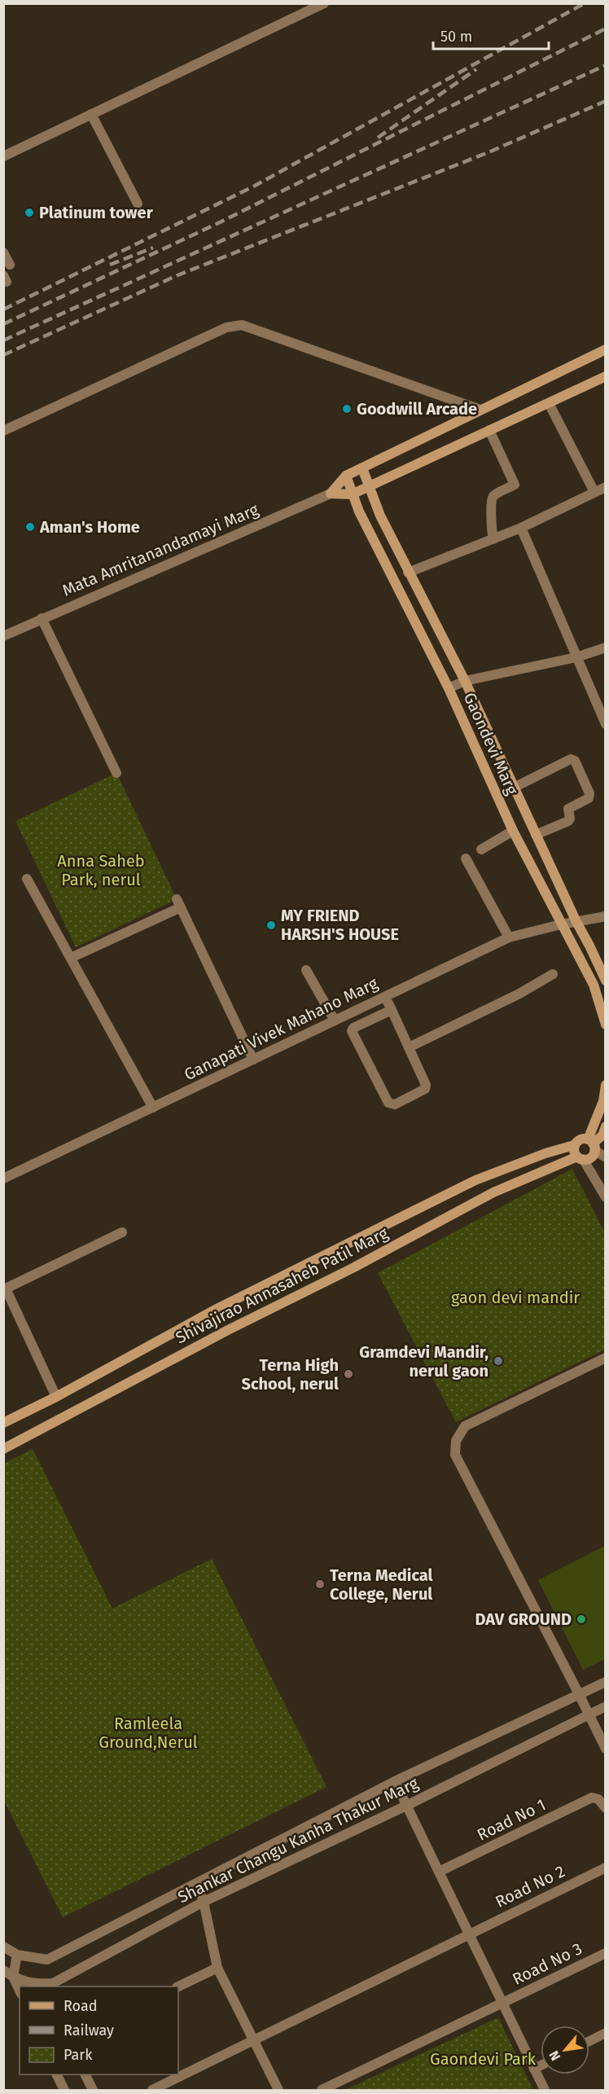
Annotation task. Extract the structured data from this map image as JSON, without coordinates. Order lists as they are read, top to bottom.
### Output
{
  "streets": {
    "main road": ["Mata Amritanandamayi Marg", "Gaondevi Marg", "Shivajirao Annasaheb Patil Marg"],
    "street": [
      "Ganapati Vivek Mahano Marg",
      "Road No 1",
      "Shankar Changu Kanha Thakur Marg",
      "Road No 2",
      "Road No 3"
    ]
  },
  "crossings": [
    ["Mata Amritanandamayi Marg", "Gaondevi Marg"],
    ["Gaondevi Marg", "Ganapati Vivek Mahano Marg"]
  ],
  "parks": [
    "Anna Saheb Park, nerul",
    "gaon devi mandir",
    "Ramleela Ground,Nerul",
    "Gaondevi Park"
  ],
  "places": [
    "Platinum tower",
    "Goodwill Arcade",
    "Aman's Home",
    "MY FRIEND HARSH'S HOUSE",
    "Gramdevi Mandir, nerul gaon",
    "Terna High School, nerul",
    "Terna Medical College, Nerul",
    "DAV GROUND"
  ],
  "legend": ["Road", "Railway", "Park"],
  "scale_bar": "50 m",
  "north": "bottom left"
}
